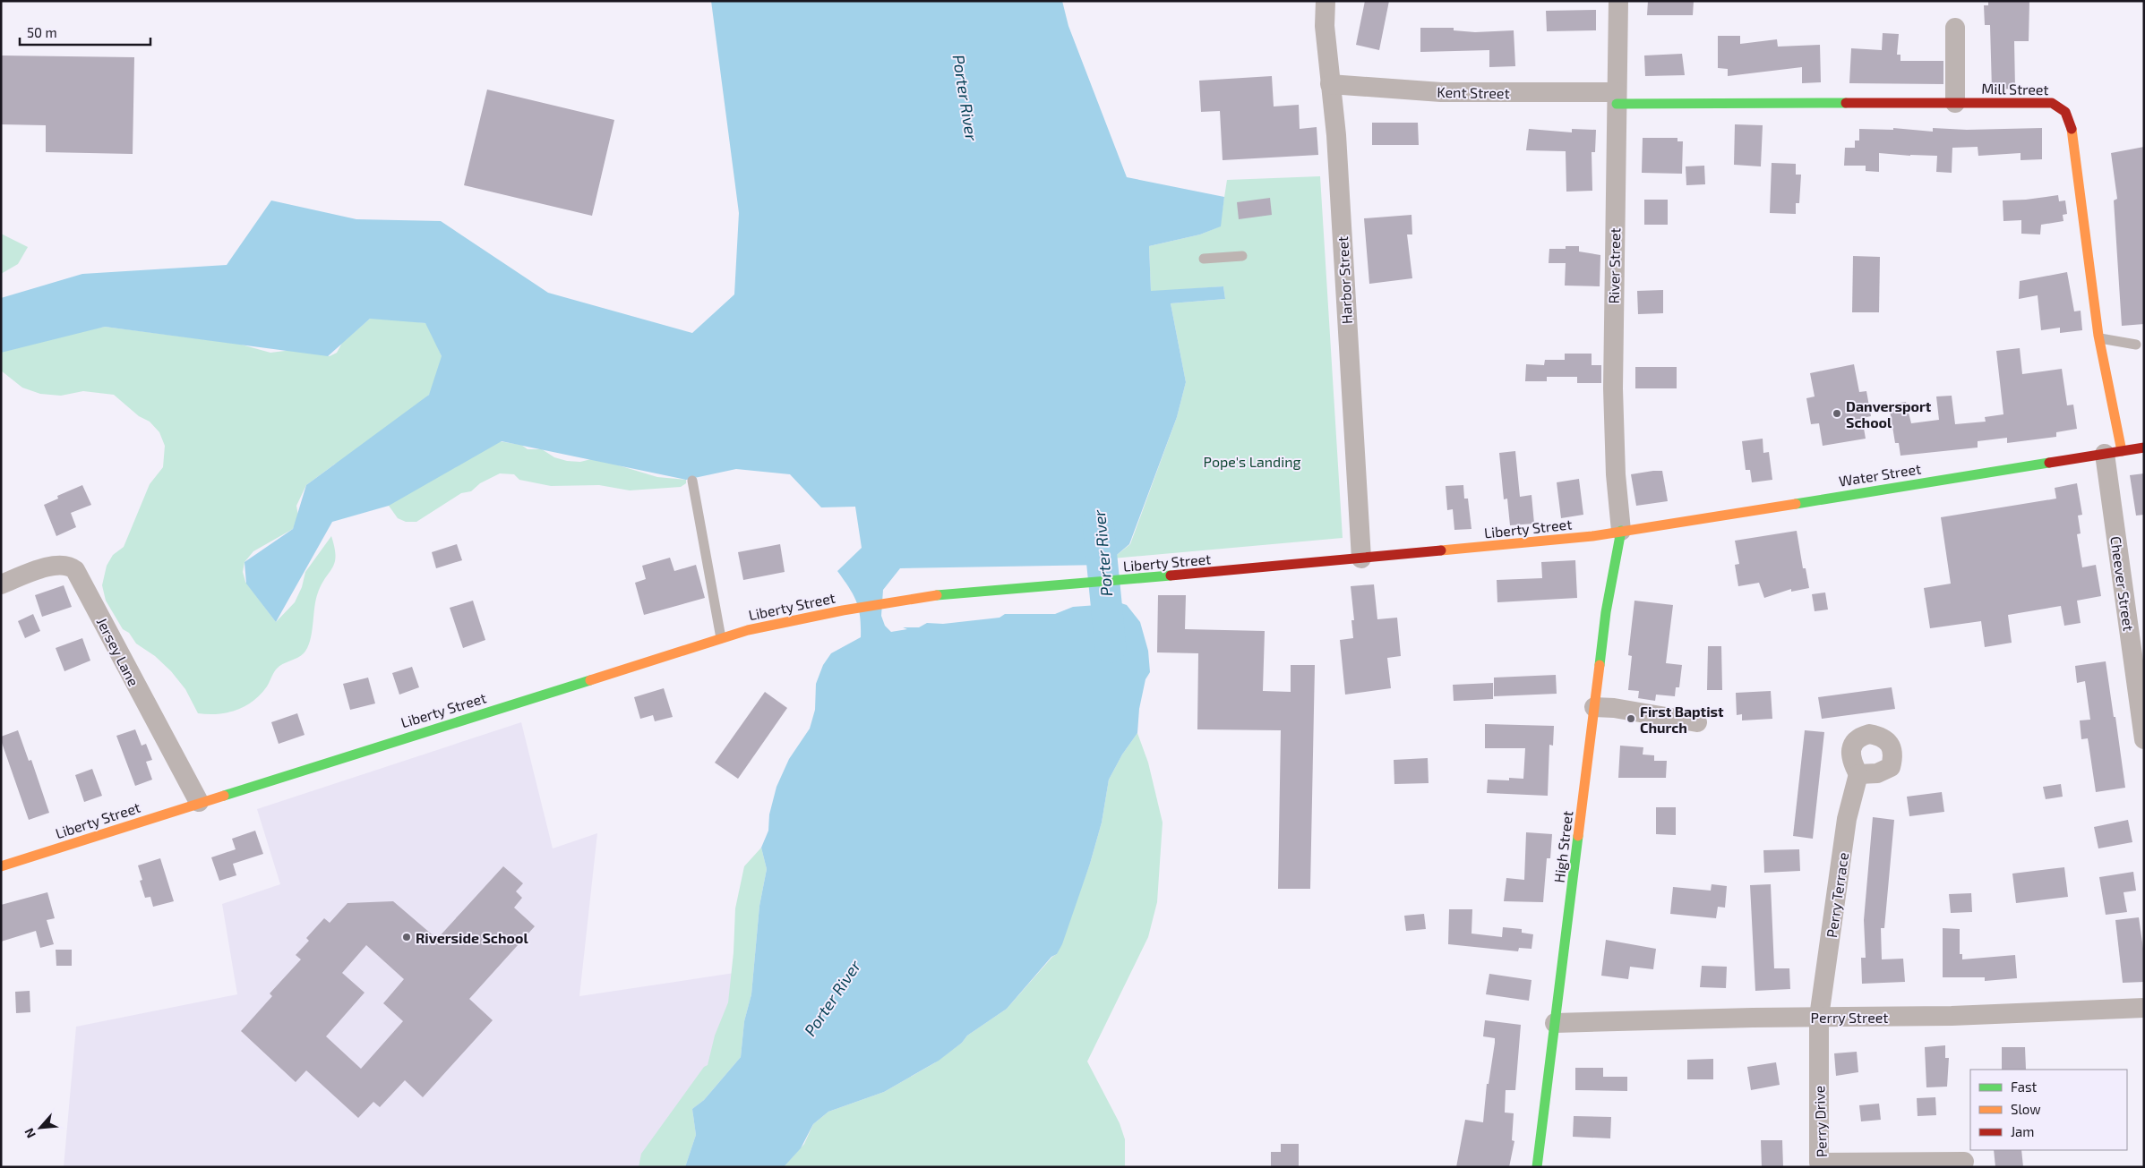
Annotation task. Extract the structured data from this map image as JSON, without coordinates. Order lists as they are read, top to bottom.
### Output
{
  "streets": {
    "street": [
      "Mill Street",
      "Kent Street",
      "River Street",
      "Harbor Street",
      "Water Street",
      "Liberty Street",
      "Cheever Street",
      "Jersey Lane",
      "High Street",
      "Perry Terrace",
      "Perry Street",
      "Perry Drive"
    ]
  },
  "crossings": [
    ["Mill Street", "Kent Street"],
    ["Mill Street", "River Street"],
    ["Mill Street", "Water Street"],
    ["Mill Street", "Cheever Street"],
    ["Kent Street", "River Street"],
    ["Kent Street", "Harbor Street"],
    ["River Street", "Water Street"],
    ["River Street", "Liberty Street"],
    ["River Street", "High Street"],
    ["Harbor Street", "Liberty Street"],
    ["Water Street", "Liberty Street"],
    ["Water Street", "Cheever Street"],
    ["Water Street", "High Street"],
    ["Liberty Street", "Jersey Lane"],
    ["Liberty Street", "High Street"],
    ["High Street", "Perry Street"],
    ["Perry Terrace", "Perry Street"],
    ["Perry Terrace", "Perry Drive"],
    ["Perry Street", "Perry Drive"]
  ],
  "water": ["Porter River"],
  "parks": ["Pope's Landing"],
  "places": ["Danversport School", "First Baptist Church", "Riverside School"],
  "legend": ["Fast", "Slow", "Jam"],
  "scale_bar": "50 m",
  "north": "bottom left"
}
